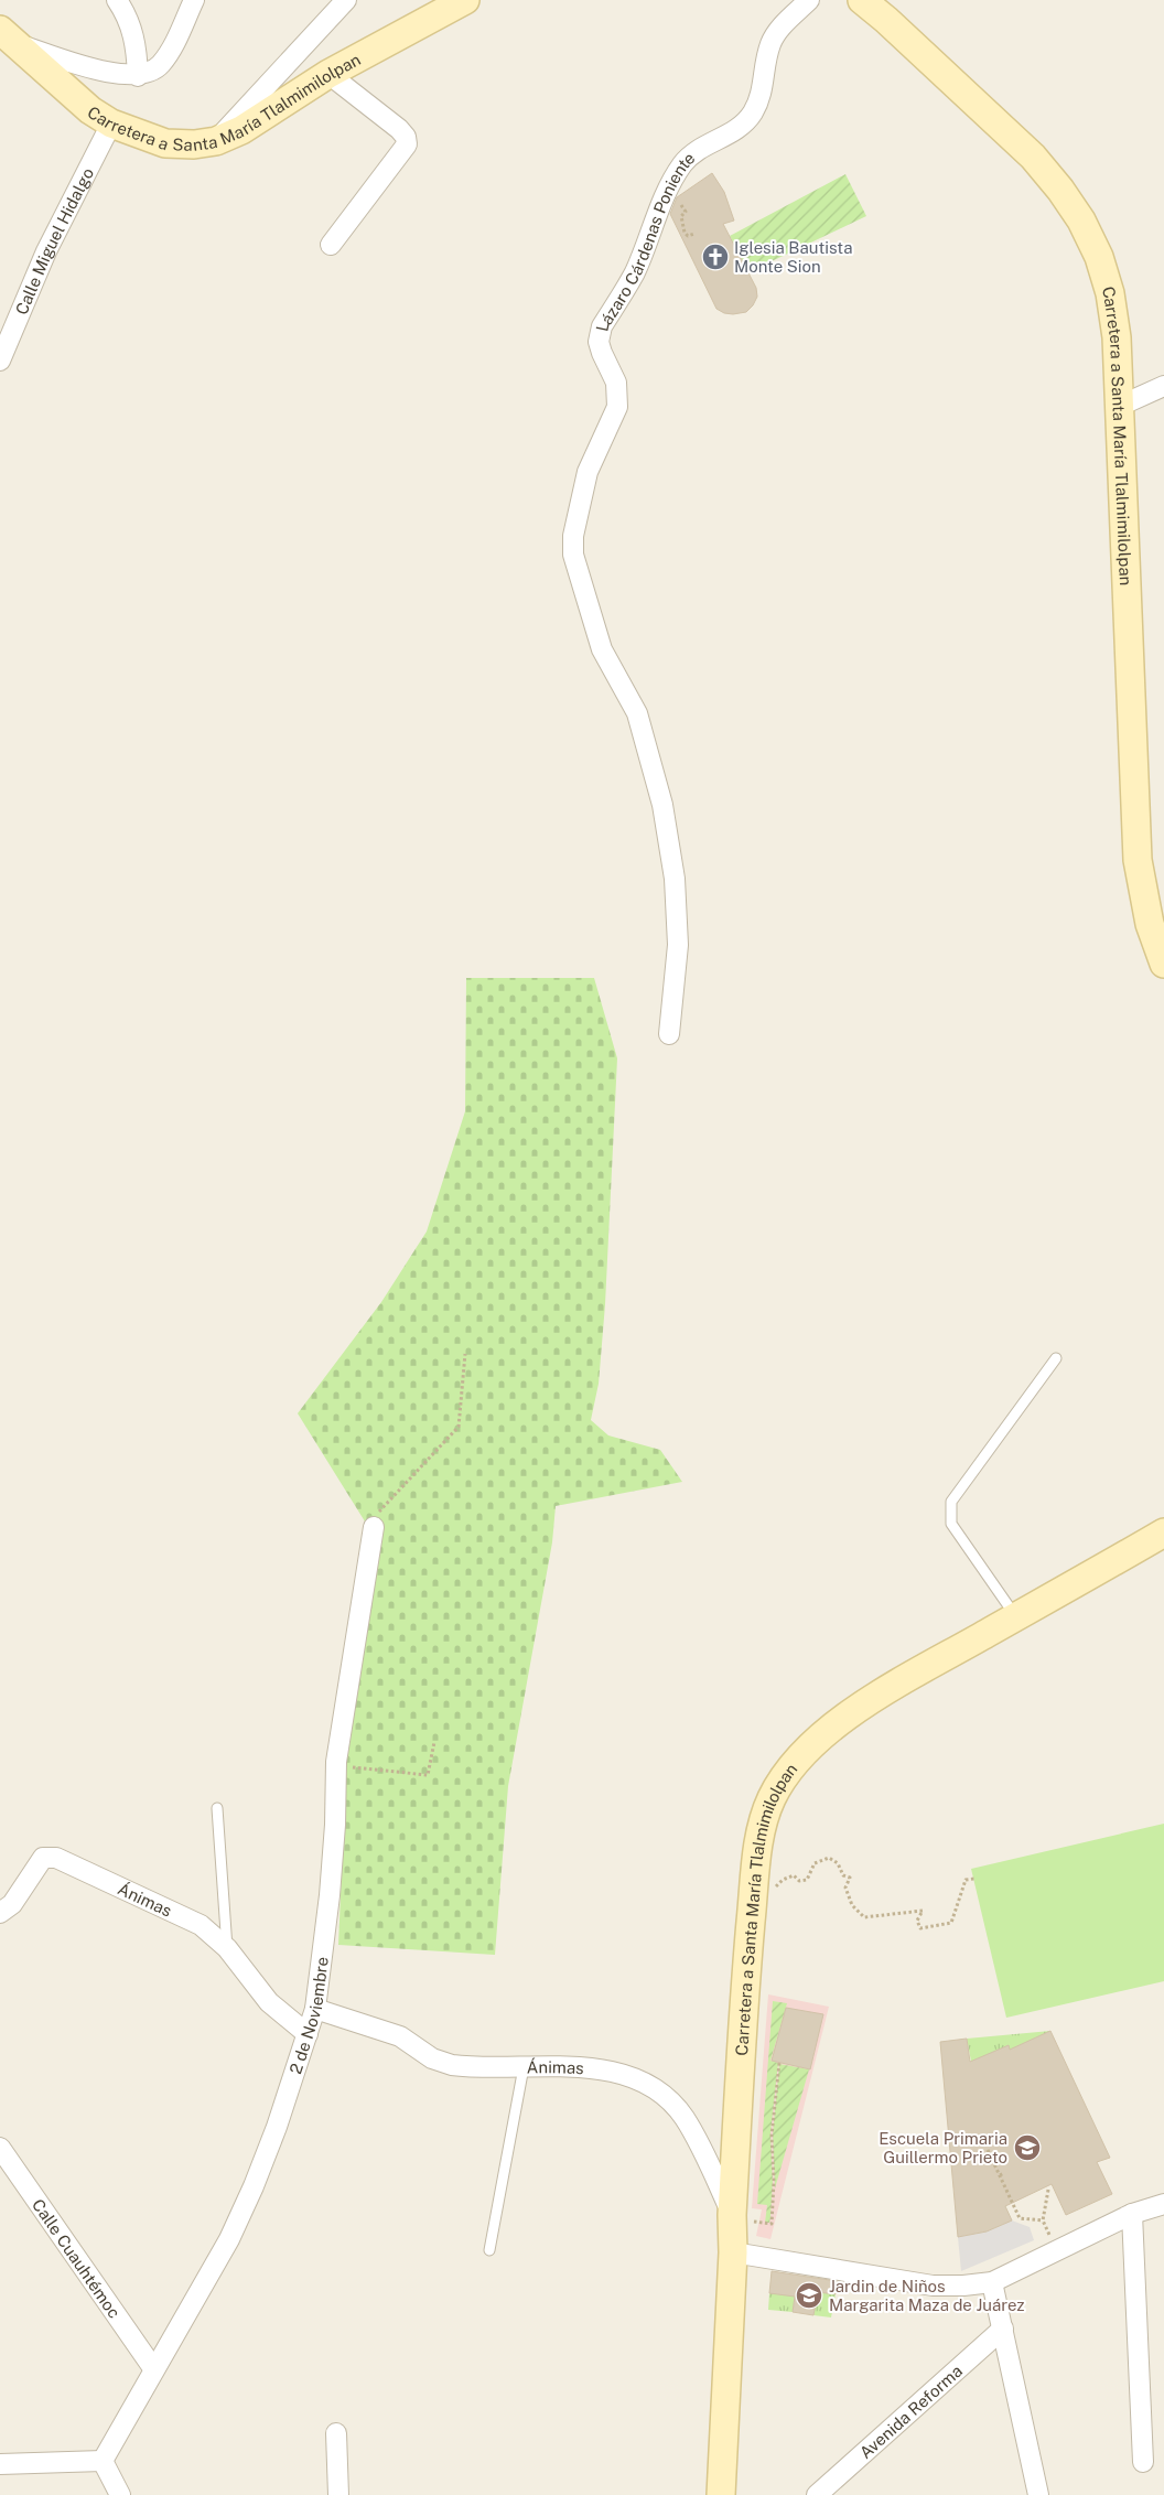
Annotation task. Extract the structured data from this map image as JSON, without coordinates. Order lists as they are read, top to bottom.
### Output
{
  "streets": {
    "main road": ["Carretera a Santa María Tlalmimilolpan"],
    "street": [
      "Calle Miguel Hidalgo",
      "Lázaro Cárdenas Poniente",
      "Ánimas",
      "2 de Noviembre",
      "Calle Cuauhtémoc",
      "Avenida Reforma"
    ]
  },
  "crossings": [
    ["Carretera a Santa María Tlalmimilolpan", "Calle Miguel Hidalgo"],
    ["Carretera a Santa María Tlalmimilolpan", "Ánimas"],
    ["Ánimas", "2 de Noviembre"],
    ["2 de Noviembre", "Calle Cuauhtémoc"]
  ],
  "places": {
    "church": ["Iglesia Bautista Monte Sion"],
    "school or university": ["Escuela Primaria Guillermo Prieto", "Jardin de Niños Margarita Maza de Juárez"]
  }
}
